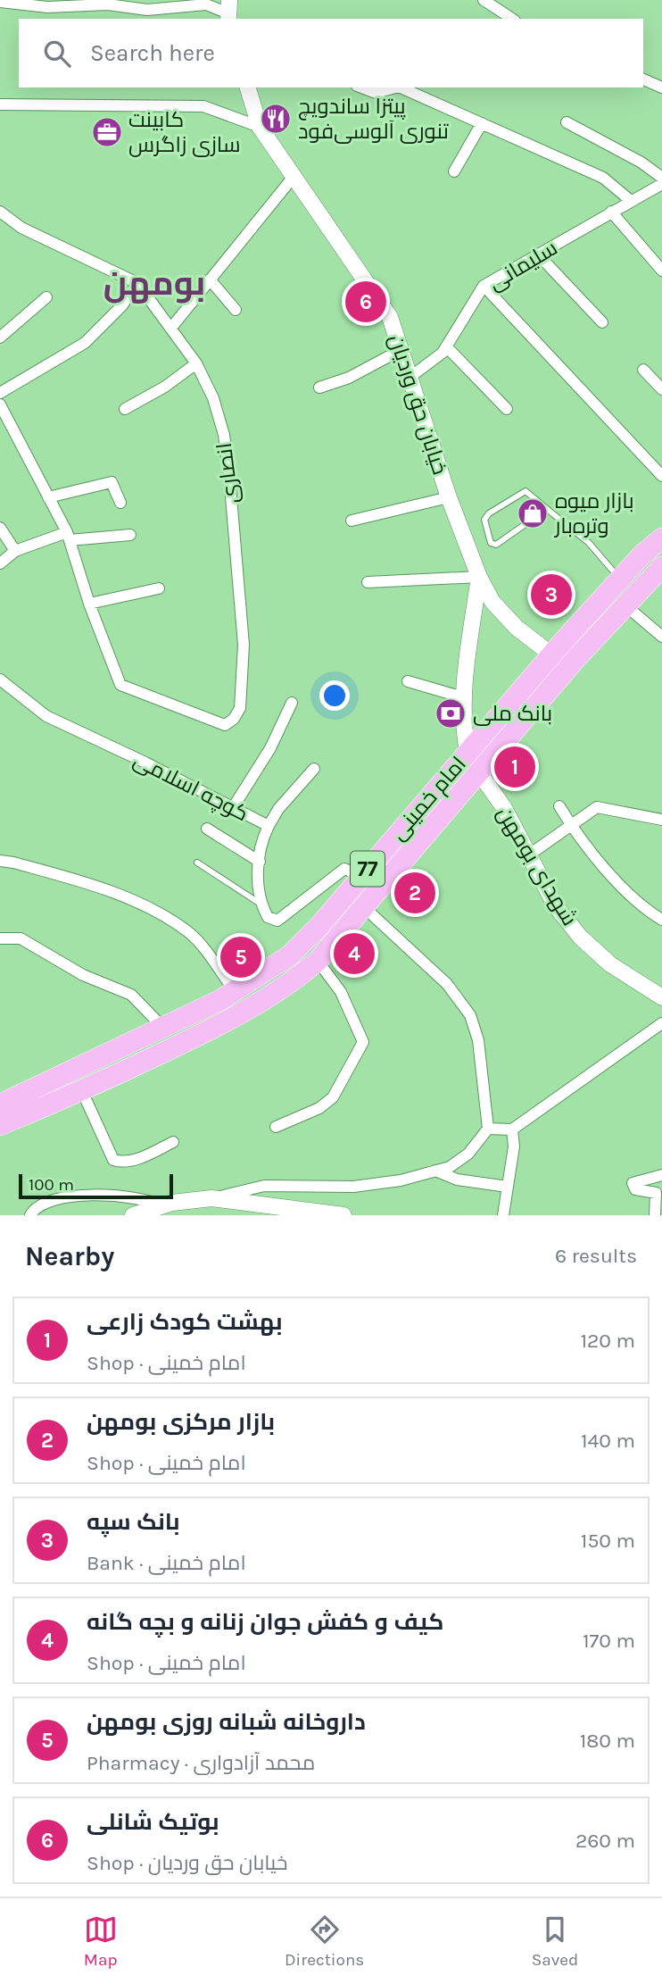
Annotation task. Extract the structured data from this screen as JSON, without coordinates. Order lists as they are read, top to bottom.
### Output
{
  "streets": {
    "highway": ["امام خمینی", "77"],
    "main road": ["خیابان حق وردیان", "شهدای بومهن"],
    "street": ["سلیمانی", "انصاری", "کوچه اسلامی"]
  },
  "crossings": [
    ["سلیمانی", "خیابان حق وردیان"],
    ["خیابان حق وردیان", "امام خمینی"],
    ["امام خمینی", "شهدای بومهن"]
  ],
  "districts": ["بومهن"],
  "places": {
    "restaurant": ["پیتزا ساندویچ تنوری اَلوسی‌‌فود"],
    "office": ["کابینت سازی زاگرس"],
    "shop": ["بازار میوه وتره‌بار"],
    "bank": ["بانک ملی"]
  },
  "scale_bar": "100 m",
  "page": {
    "search": "Search here",
    "pins": [
      "6",
      "3",
      "1",
      "2",
      "4",
      "5"
    ],
    "scale": "100 m",
    "heading": ["Nearby", "6 results"],
    "list": [
      {
        "mark": "1",
        "name": "بهشت کودک زارعی",
        "note": "Shop · امام خمینی",
        "value": "120 m"
      },
      {
        "mark": "2",
        "name": "بازار مرکزی بومهن",
        "note": "Shop · امام خمینی",
        "value": "140 m"
      },
      {
        "mark": "3",
        "name": "بانک سپه",
        "note": "Bank · امام خمینی",
        "value": "150 m"
      },
      {
        "mark": "4",
        "name": "کیف و کفش جوان زنانه و بچه گانه",
        "note": "Shop · امام خمینی",
        "value": "170 m"
      },
      {
        "mark": "5",
        "name": "داروخانه شبانه روزی بومهن",
        "note": "Pharmacy · محمد آزادواری",
        "value": "180 m"
      },
      {
        "mark": "6",
        "name": "بوتیک شانلی",
        "note": "Shop · خیابان حق وردیان",
        "value": "260 m"
      }
    ],
    "nav": ["Map", "Directions", "Saved"]
  }
}
